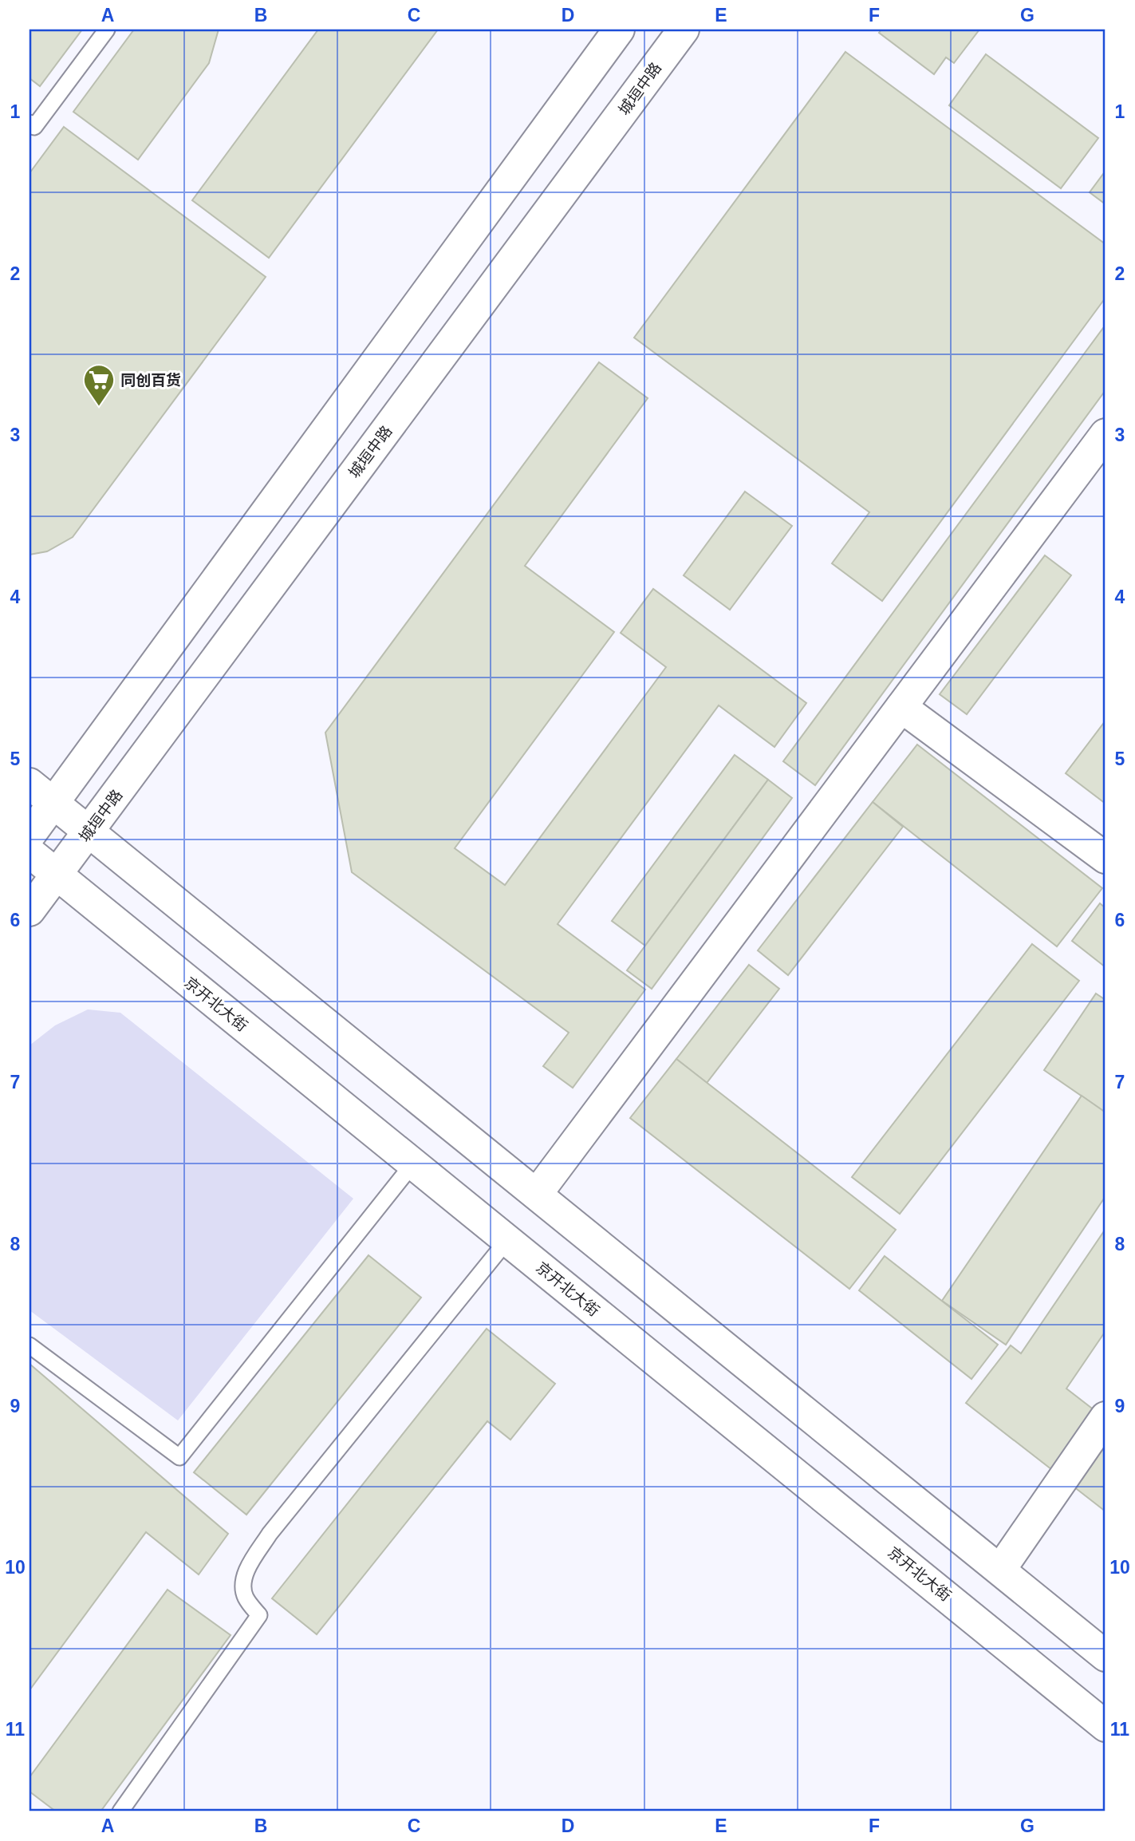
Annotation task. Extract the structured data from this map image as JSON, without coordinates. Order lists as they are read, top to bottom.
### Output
{
  "streets": {
    "main road": ["城垣中路", "京开北大街"]
  },
  "crossings": [
    ["城垣中路", "京开北大街"]
  ],
  "places": {
    "supermarket": ["同创百货"]
  },
  "grid": {
    "columns": [
      "A",
      "B",
      "C",
      "D",
      "E",
      "F",
      "G"
    ],
    "rows": [
      "1",
      "2",
      "3",
      "4",
      "5",
      "6",
      "7",
      "8",
      "9",
      "10",
      "11"
    ]
  }
}
